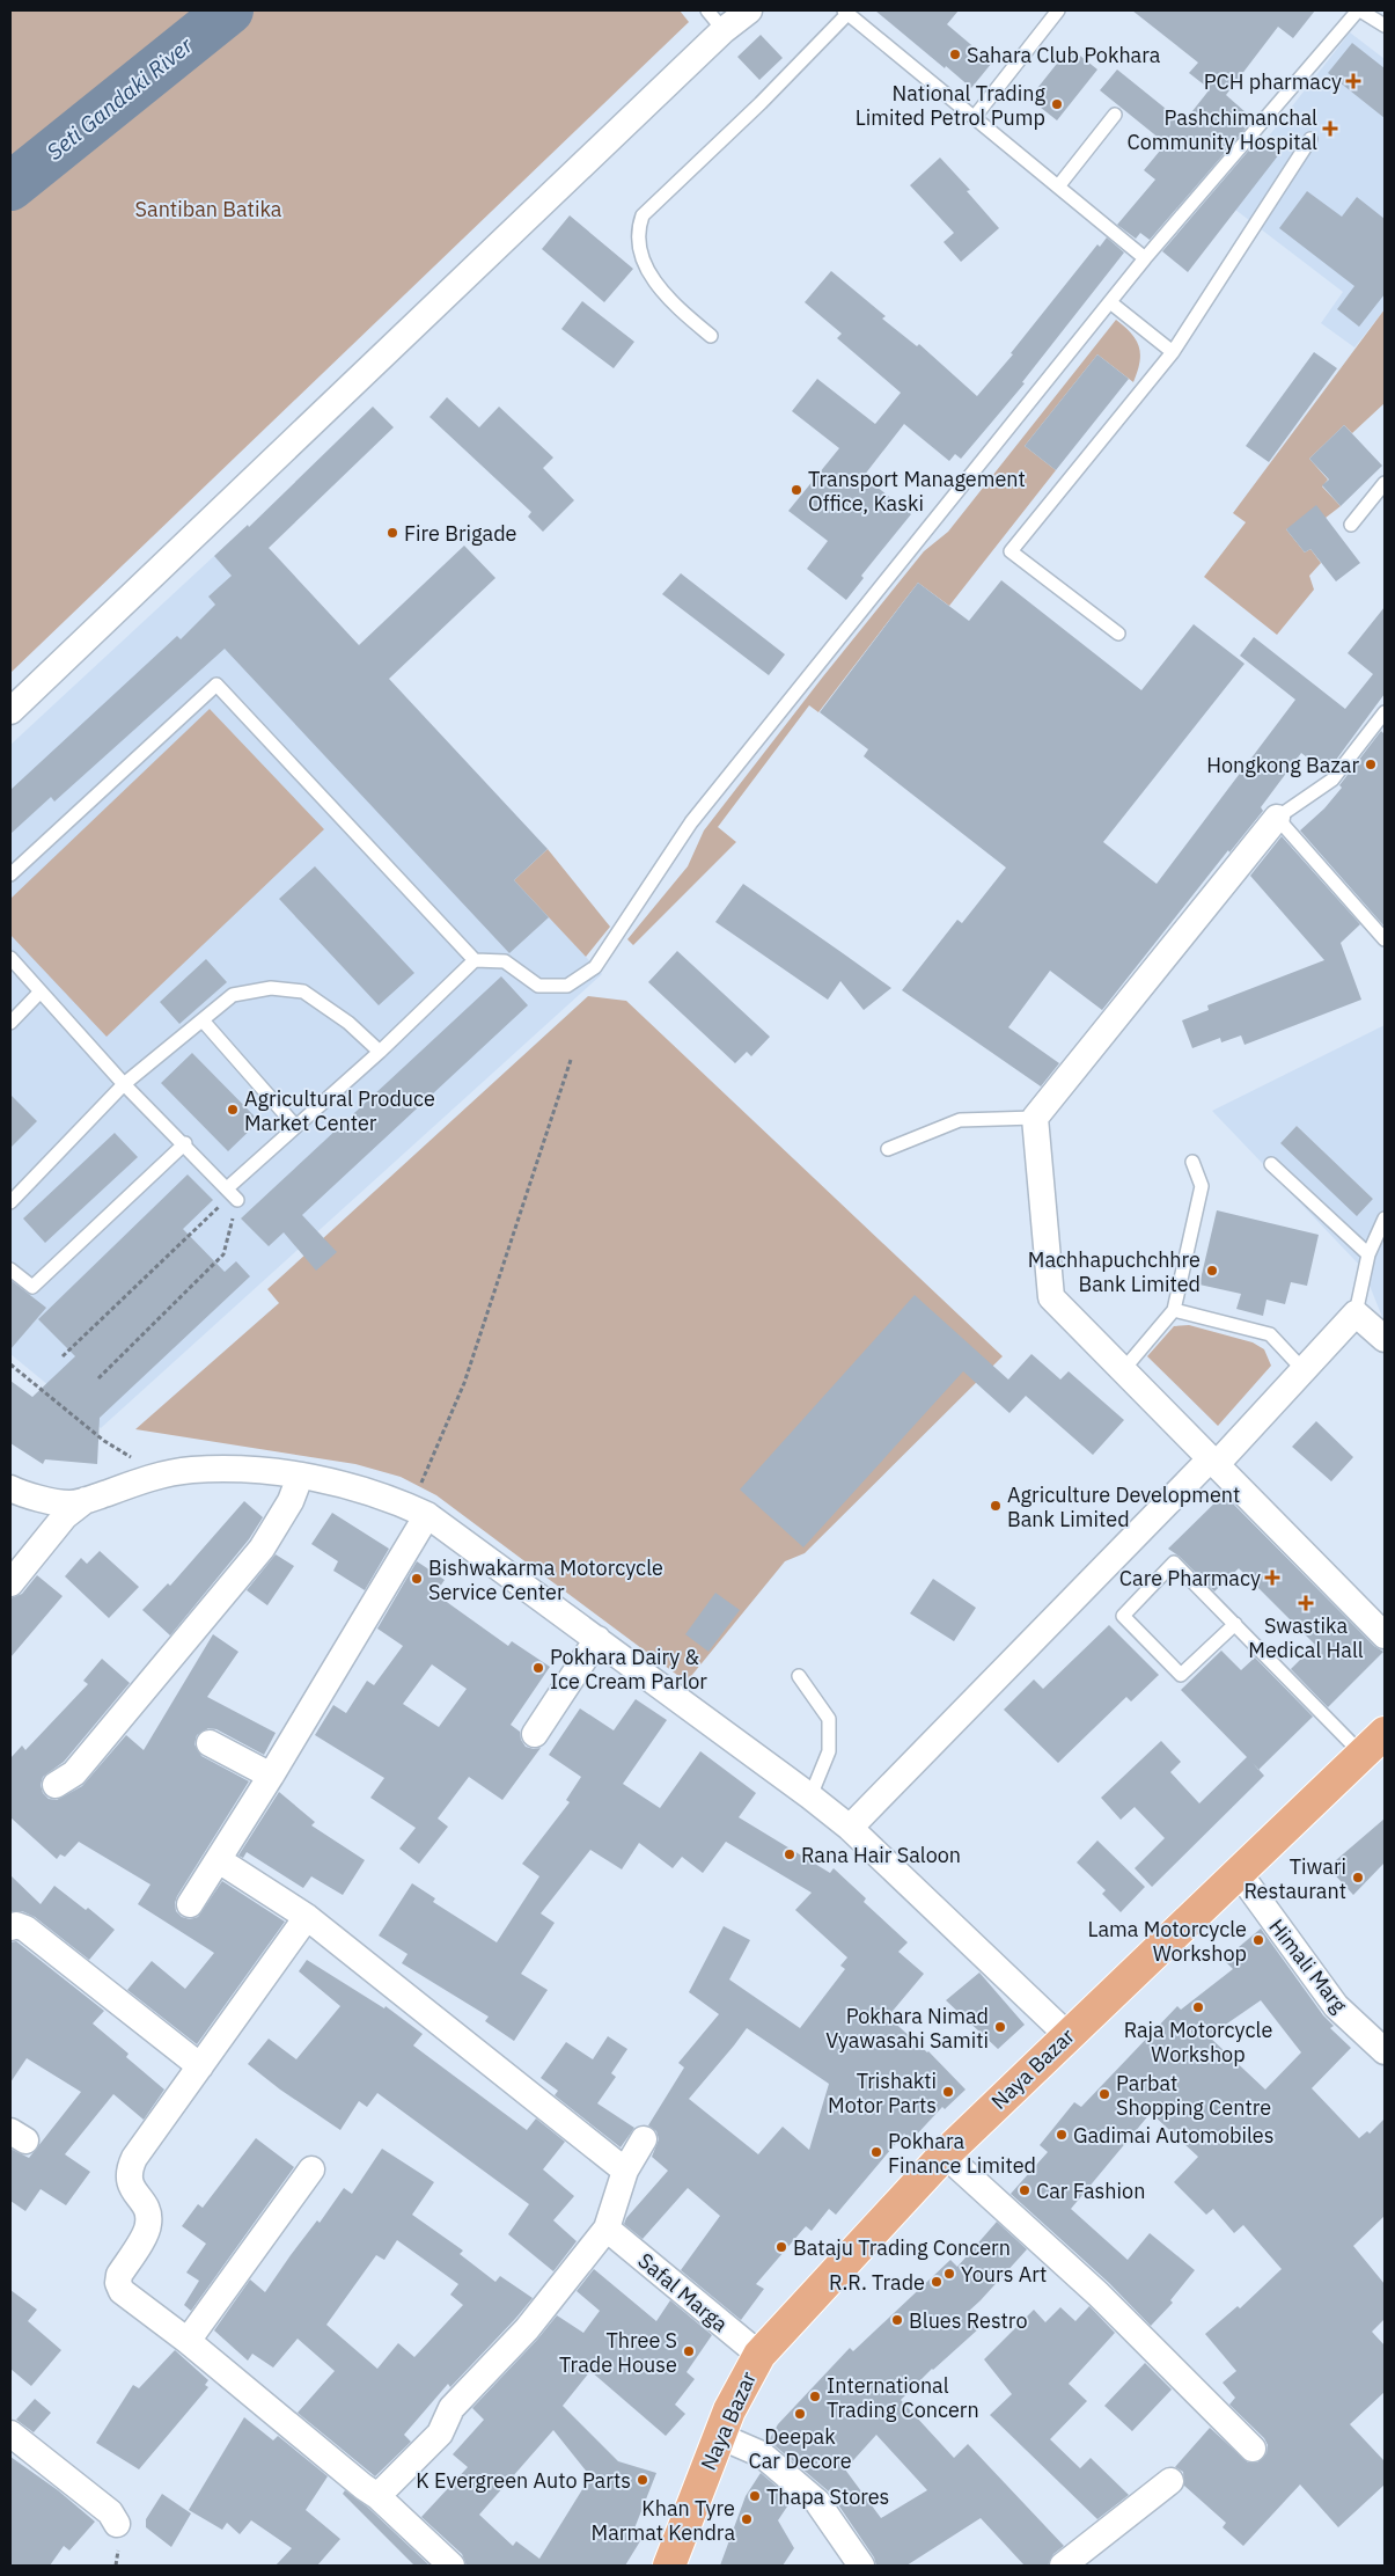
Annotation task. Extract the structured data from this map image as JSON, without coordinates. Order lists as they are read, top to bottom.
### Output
{
  "streets": {
    "main road": ["Naya Bazar"],
    "street": ["Himali Marg", "Safal Marga"]
  },
  "crossings": [
    ["Himali Marg", "Naya Bazar"],
    ["Naya Bazar", "Safal Marga"]
  ],
  "water": ["Seti Gandaki River"],
  "parks": ["Santiban Batika"],
  "places": {
    "other": [
      "Sahara Club Pokhara",
      "National Trading Limited Petrol Pump",
      "Transport Management Office, Kaski",
      "Fire Brigade",
      "Hongkong Bazar",
      "Agricultural Produce Market Center",
      "Machhapuchchhre Bank Limited",
      "Agriculture Development Bank Limited",
      "Bishwakarma Motorcycle Service Center",
      "Pokhara Dairy & Ice Cream Parlor",
      "Rana Hair Saloon",
      "Tiwari Restaurant",
      "Lama Motorcycle Workshop",
      "Raja Motorcycle Workshop",
      "Pokhara Nimad Vyawasahi Samiti",
      "Trishakti Motor Parts",
      "Parbat Shopping Centre",
      "Gadimai Automobiles",
      "Pokhara Finance Limited",
      "Car Fashion",
      "Bataju Trading Concern",
      "Yours Art",
      "R.R. Trade",
      "Blues Restro",
      "Three S Trade House",
      "International Trading Concern",
      "Deepak Car Decore",
      "K Evergreen Auto Parts",
      "Thapa Stores",
      "Khan Tyre Marmat Kendra"
    ],
    "health": [
      "PCH pharmacy",
      "Pashchimanchal Community Hospital",
      "Care Pharmacy",
      "Swastika Medical Hall"
    ]
  }
}
